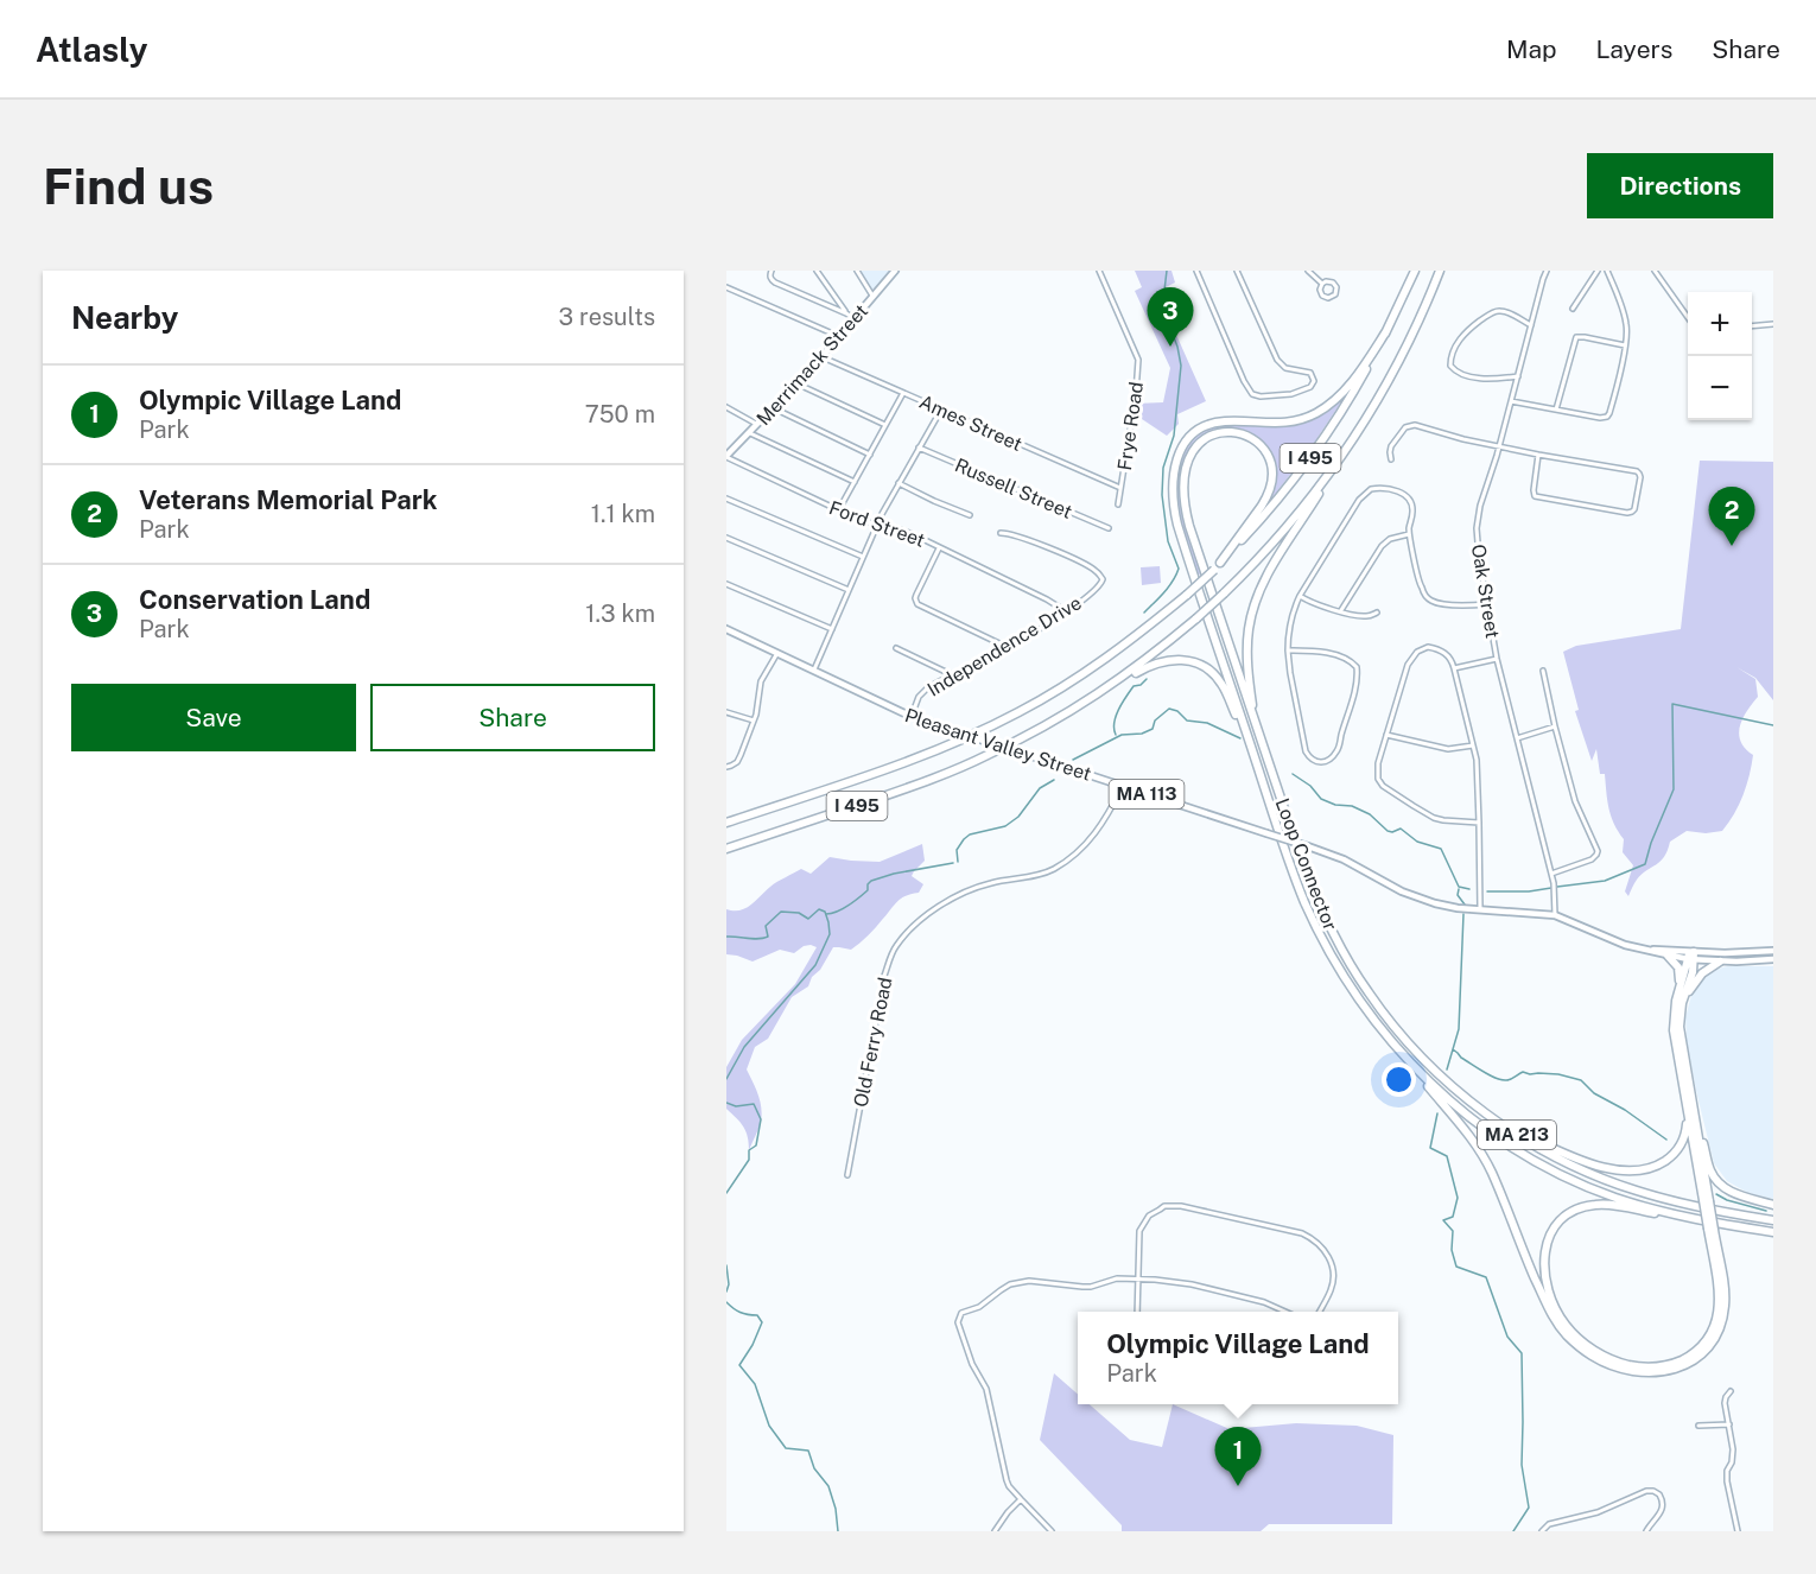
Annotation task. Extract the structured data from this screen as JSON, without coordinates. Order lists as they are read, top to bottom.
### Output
{
  "streets": {
    "highway": ["I 495", "Loop Connector", "MA 213"],
    "main road": ["Merrimack Street", "Pleasant Valley Street", "MA 113"],
    "street": [
      "Ames Street",
      "Frye Road",
      "Russell Street",
      "Ford Street",
      "Oak Street",
      "Independence Drive",
      "Old Ferry Road"
    ]
  },
  "crossings": [
    ["Merrimack Street", "Ames Street"],
    ["Merrimack Street", "Ford Street"],
    ["Ames Street", "Frye Road"],
    ["Ford Street", "Independence Drive"],
    ["Oak Street", "Pleasant Valley Street"],
    ["Independence Drive", "Pleasant Valley Street"],
    ["Pleasant Valley Street", "Old Ferry Road"]
  ],
  "page": {
    "header": "Atlasly",
    "nav": ["Map", "Layers", "Share"],
    "buttons": [
      "Directions",
      ["Save", "Share"]
    ],
    "title": "Find us",
    "heading": ["Nearby", "3 results"],
    "pins": ["3", "2", "1"],
    "map_buttons": ["+", "−"],
    "list": [
      {
        "mark": "1",
        "name": "Olympic Village Land",
        "note": "Park",
        "value": "750 m"
      },
      {
        "mark": "2",
        "name": "Veterans Memorial Park",
        "note": "Park",
        "value": "1.1 km"
      },
      {
        "mark": "3",
        "name": "Conservation Land",
        "note": "Park",
        "value": "1.3 km"
      }
    ],
    "popup": ["Olympic Village Land", "Park"]
  }
}
